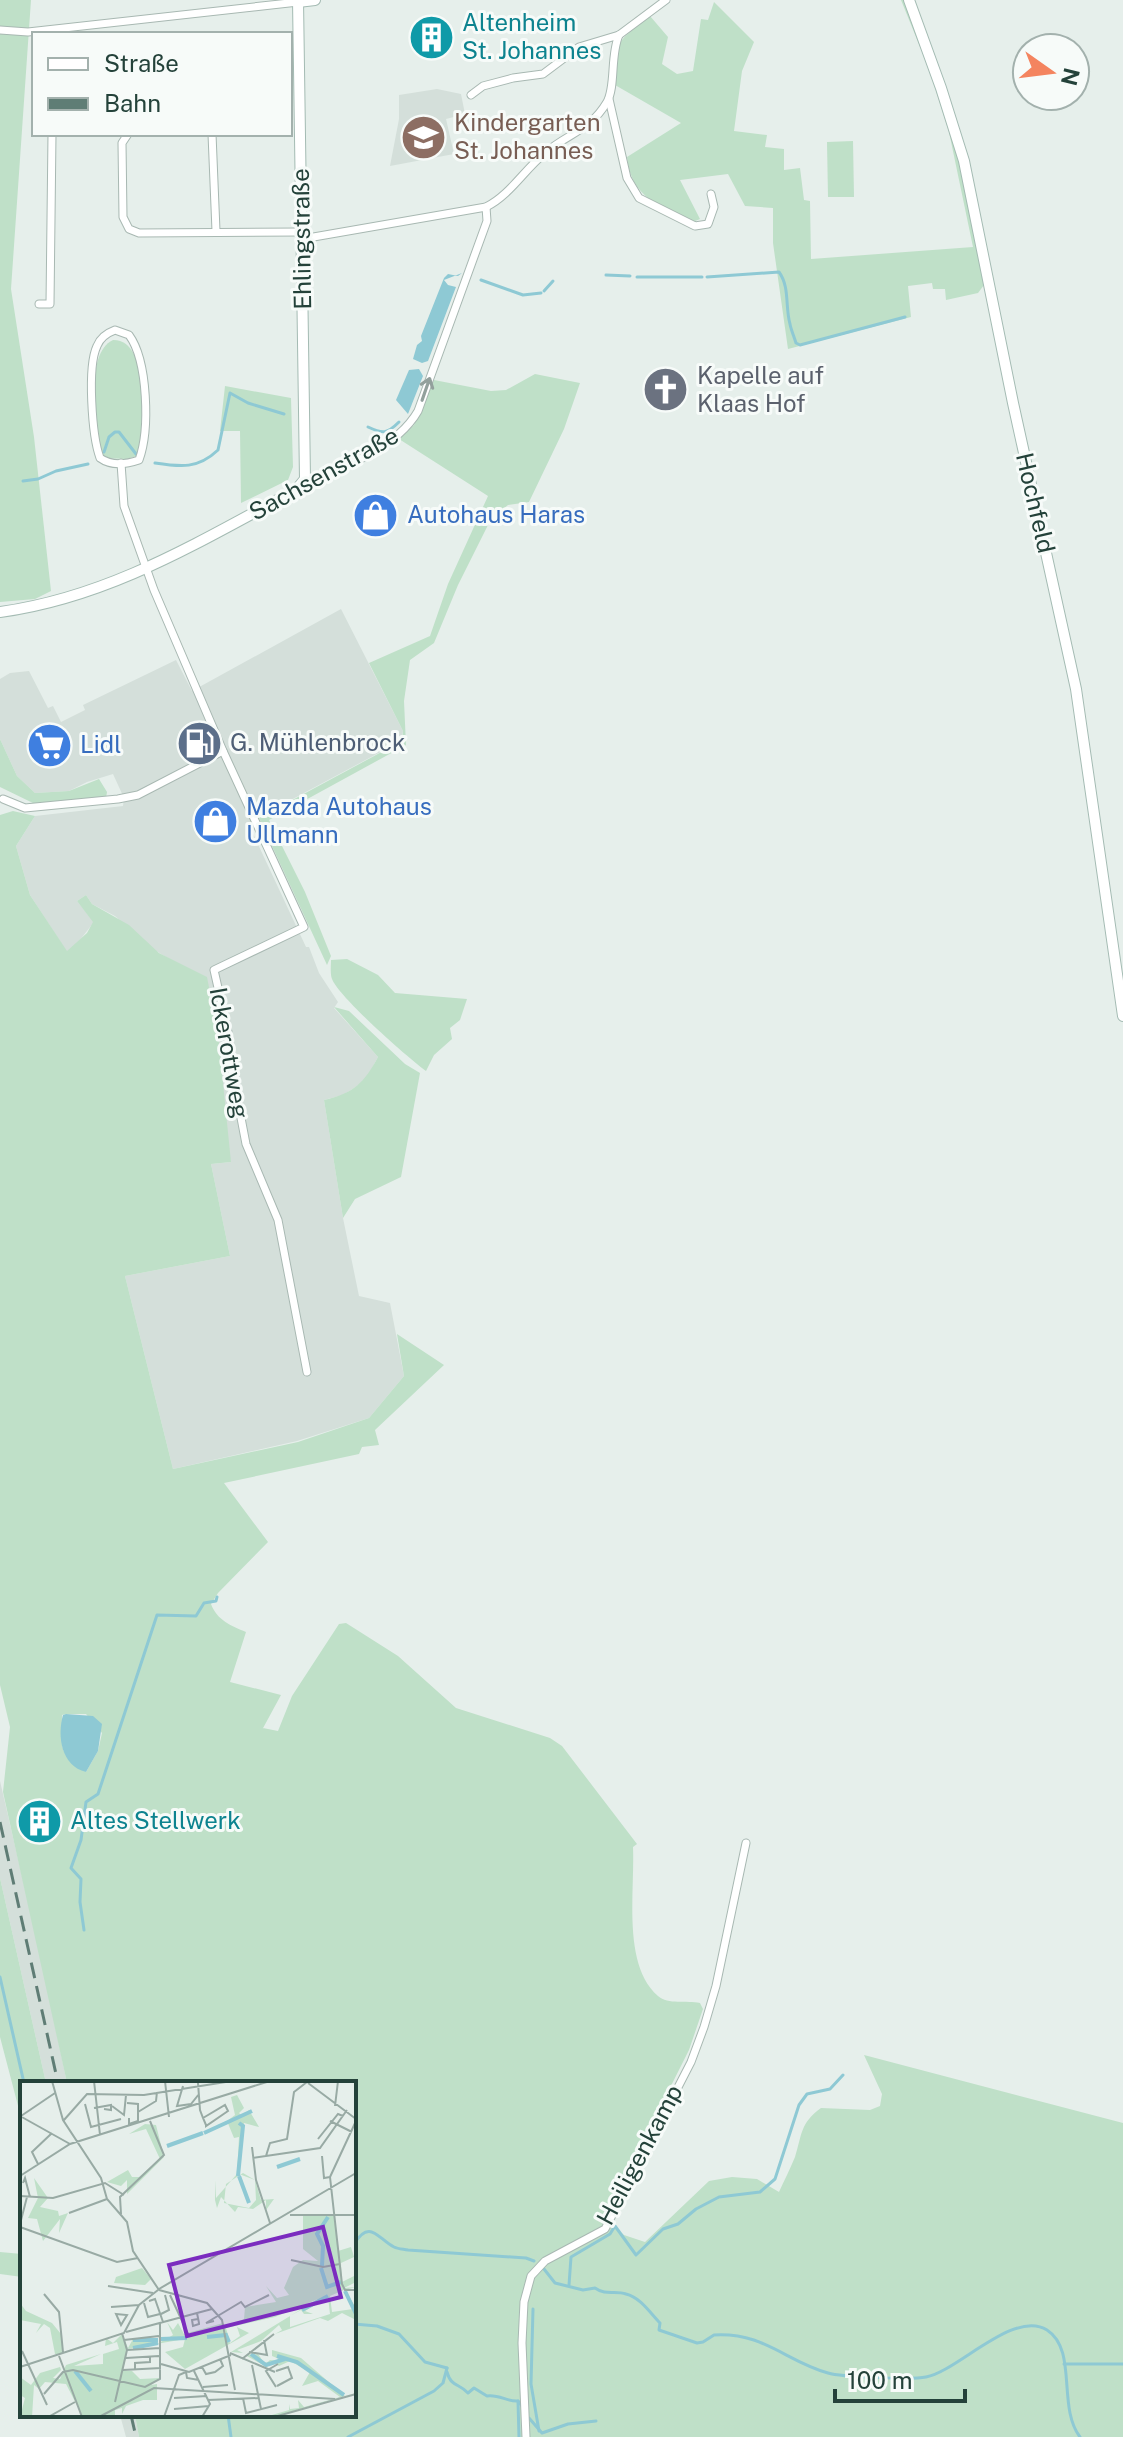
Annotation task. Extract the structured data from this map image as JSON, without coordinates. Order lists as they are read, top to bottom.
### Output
{
  "streets": {
    "street": [
      "Ehlingstraße",
      "Sachsenstraße",
      "Hochfeld",
      "Ickerottweg",
      "Heiligenkamp"
    ]
  },
  "crossings": [
    ["Ehlingstraße", "Sachsenstraße"],
    ["Sachsenstraße", "Ickerottweg"]
  ],
  "one_way": ["Sachsenstraße"],
  "places": {
    "building": ["Altenheim St. Johannes", "Altes Stellwerk"],
    "school or university": ["Kindergarten St. Johannes"],
    "church": ["Kapelle auf Klaas Hof"],
    "shop": ["Autohaus Haras", "Mazda Autohaus Ullmann"],
    "fuel station": ["G. Mühlenbrock"],
    "supermarket": ["Lidl"]
  },
  "legend": ["Straße", "Bahn"],
  "scale_bar": "100 m",
  "north": "right"
}
